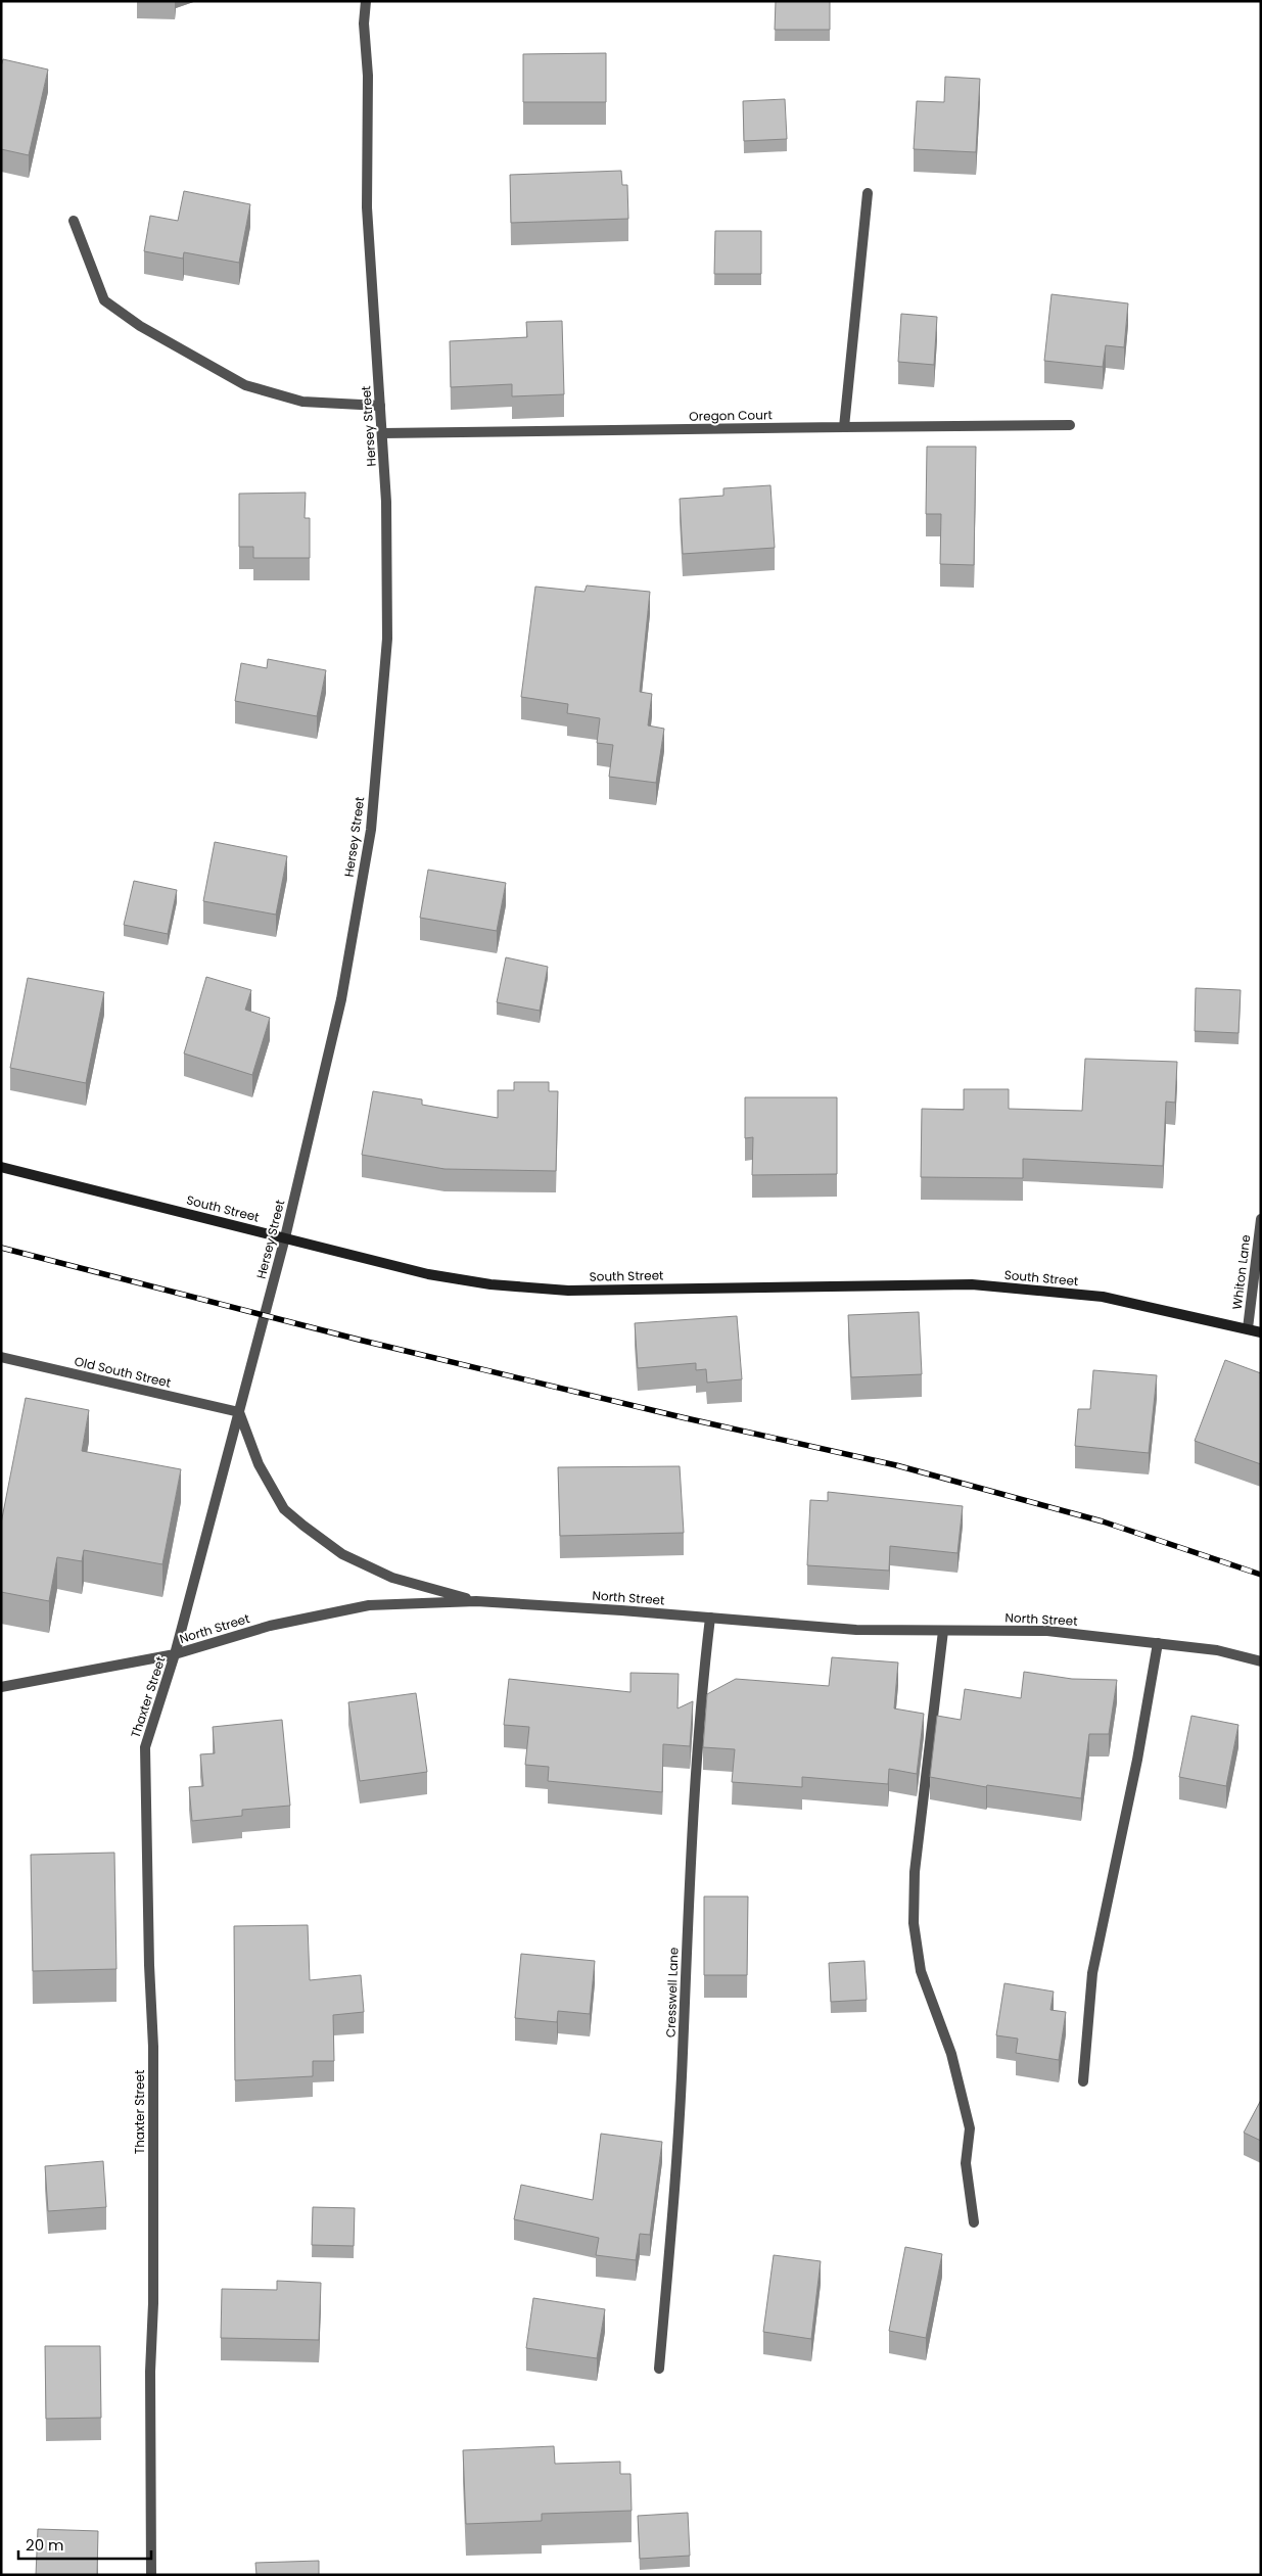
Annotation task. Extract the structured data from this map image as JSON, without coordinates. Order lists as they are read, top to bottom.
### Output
{
  "streets": {
    "main road": ["South Street"],
    "street": [
      "Oregon Court",
      "Hersey Street",
      "Whiton Lane",
      "Old South Street",
      "North Street",
      "Thaxter Street",
      "Cresswell Lane"
    ]
  },
  "crossings": [
    ["Oregon Court", "Hersey Street"],
    ["Hersey Street", "South Street"],
    ["Hersey Street", "Old South Street"],
    ["Hersey Street", "North Street"],
    ["Hersey Street", "Thaxter Street"],
    ["South Street", "Whiton Lane"],
    ["North Street", "Thaxter Street"],
    ["North Street", "Cresswell Lane"]
  ],
  "scale_bar": "20 m"
}
